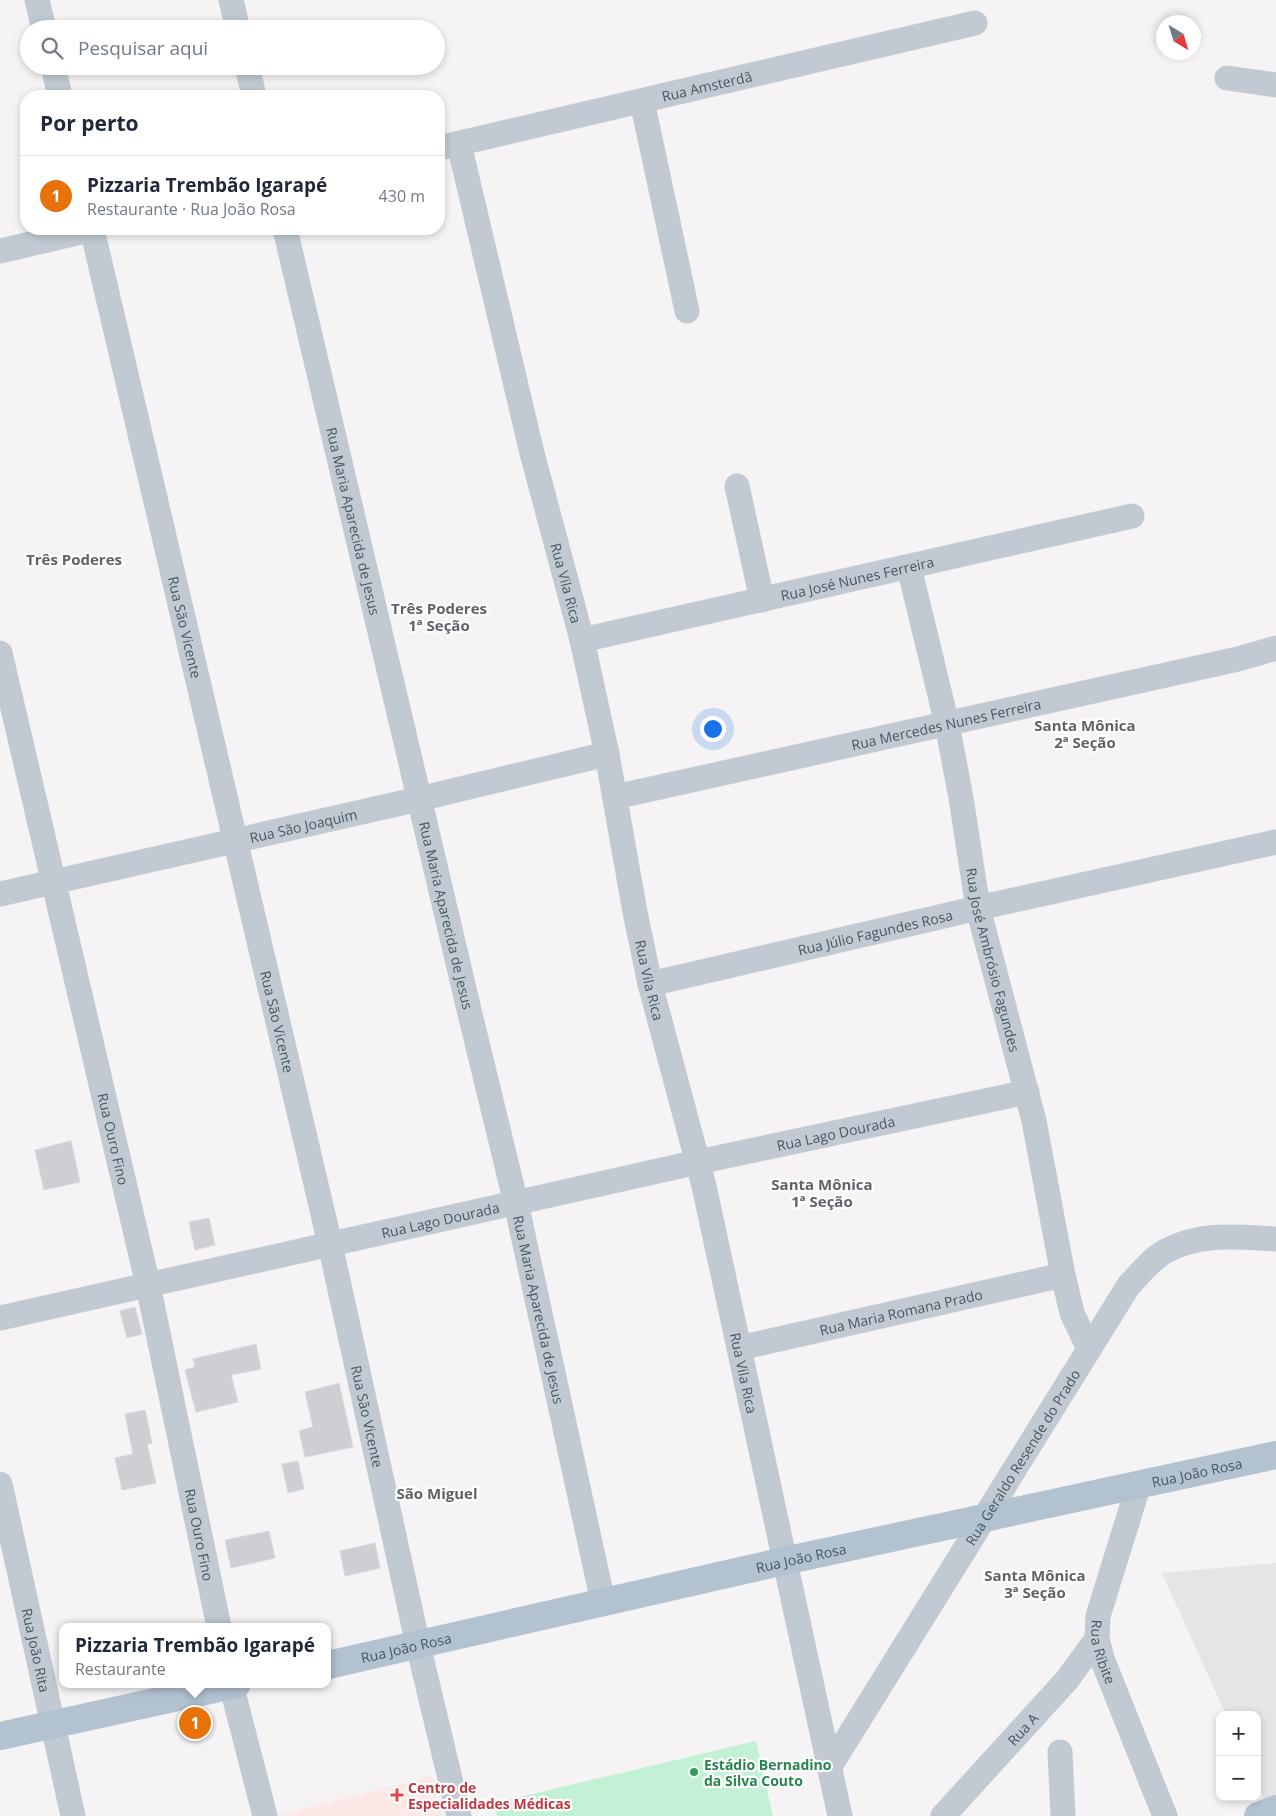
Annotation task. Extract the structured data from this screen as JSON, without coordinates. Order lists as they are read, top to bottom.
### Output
{
  "streets": {
    "main road": ["Rua João Rosa"],
    "street": [
      "Rua Amsterdã",
      "Rua Maria Aparecida de Jesus",
      "Rua José Nunes Ferreira",
      "Rua Vila Rica",
      "Rua São Vicente",
      "Rua Mercedes Nunes Ferreira",
      "Rua São Joaquim",
      "Rua Júlio Fagundes Rosa",
      "Rua José Ambrósio Fagundes",
      "Rua Lago Dourada",
      "Rua Ouro Fino",
      "Rua Maria Romana Prado",
      "Rua Geraldo Resende do Prado",
      "Rua João Rita",
      "Rua Ribite",
      "Rua A"
    ]
  },
  "crossings": [
    ["Rua Amsterdã", "Rua Vila Rica"],
    ["Rua Maria Aparecida de Jesus", "Rua São Joaquim"],
    ["Rua Maria Aparecida de Jesus", "Rua Lago Dourada"],
    ["Rua Maria Aparecida de Jesus", "Rua João Rosa"],
    ["Rua José Nunes Ferreira", "Rua Vila Rica"],
    ["Rua José Nunes Ferreira", "Rua José Ambrósio Fagundes"],
    ["Rua Vila Rica", "Rua Mercedes Nunes Ferreira"],
    ["Rua Vila Rica", "Rua São Joaquim"],
    ["Rua Vila Rica", "Rua Júlio Fagundes Rosa"],
    ["Rua Vila Rica", "Rua Lago Dourada"],
    ["Rua Vila Rica", "Rua Maria Romana Prado"],
    ["Rua Vila Rica", "Rua Geraldo Resende do Prado"],
    ["Rua Vila Rica", "Rua João Rosa"],
    ["Rua São Vicente", "Rua São Joaquim"],
    ["Rua São Vicente", "Rua Lago Dourada"],
    ["Rua São Vicente", "Rua João Rosa"],
    ["Rua Mercedes Nunes Ferreira", "Rua José Ambrósio Fagundes"],
    ["Rua São Joaquim", "Rua Ouro Fino"],
    ["Rua Júlio Fagundes Rosa", "Rua José Ambrósio Fagundes"],
    ["Rua José Ambrósio Fagundes", "Rua Lago Dourada"],
    ["Rua José Ambrósio Fagundes", "Rua Maria Romana Prado"],
    ["Rua José Ambrósio Fagundes", "Rua Geraldo Resende do Prado"],
    ["Rua Lago Dourada", "Rua Ouro Fino"],
    ["Rua Geraldo Resende do Prado", "Rua João Rosa"],
    ["Rua João Rosa", "Rua Ribite"],
    ["Rua Ribite", "Rua A"]
  ],
  "districts": [
    "Três Poderes",
    "Três Poderes 1ª Seção",
    "Santa Mônica 2ª Seção",
    "Santa Mônica 1ª Seção",
    "São Miguel",
    "Santa Mônica 3ª Seção"
  ],
  "places": {
    "other": ["Estádio Bernadino da Silva Couto"],
    "health": ["Centro de Especialidades Médicas"]
  },
  "north": "bottom right",
  "page": {
    "search": "Pesquisar aqui",
    "heading": "Por perto",
    "list": [
      {
        "mark": "1",
        "name": "Pizzaria Trembão Igarapé",
        "note": "Restaurante · Rua João Rosa",
        "value": "430 m"
      }
    ],
    "popup": ["Pizzaria Trembão Igarapé", "Restaurante"],
    "pins": "1",
    "map_buttons": ["+", "−"]
  }
}
